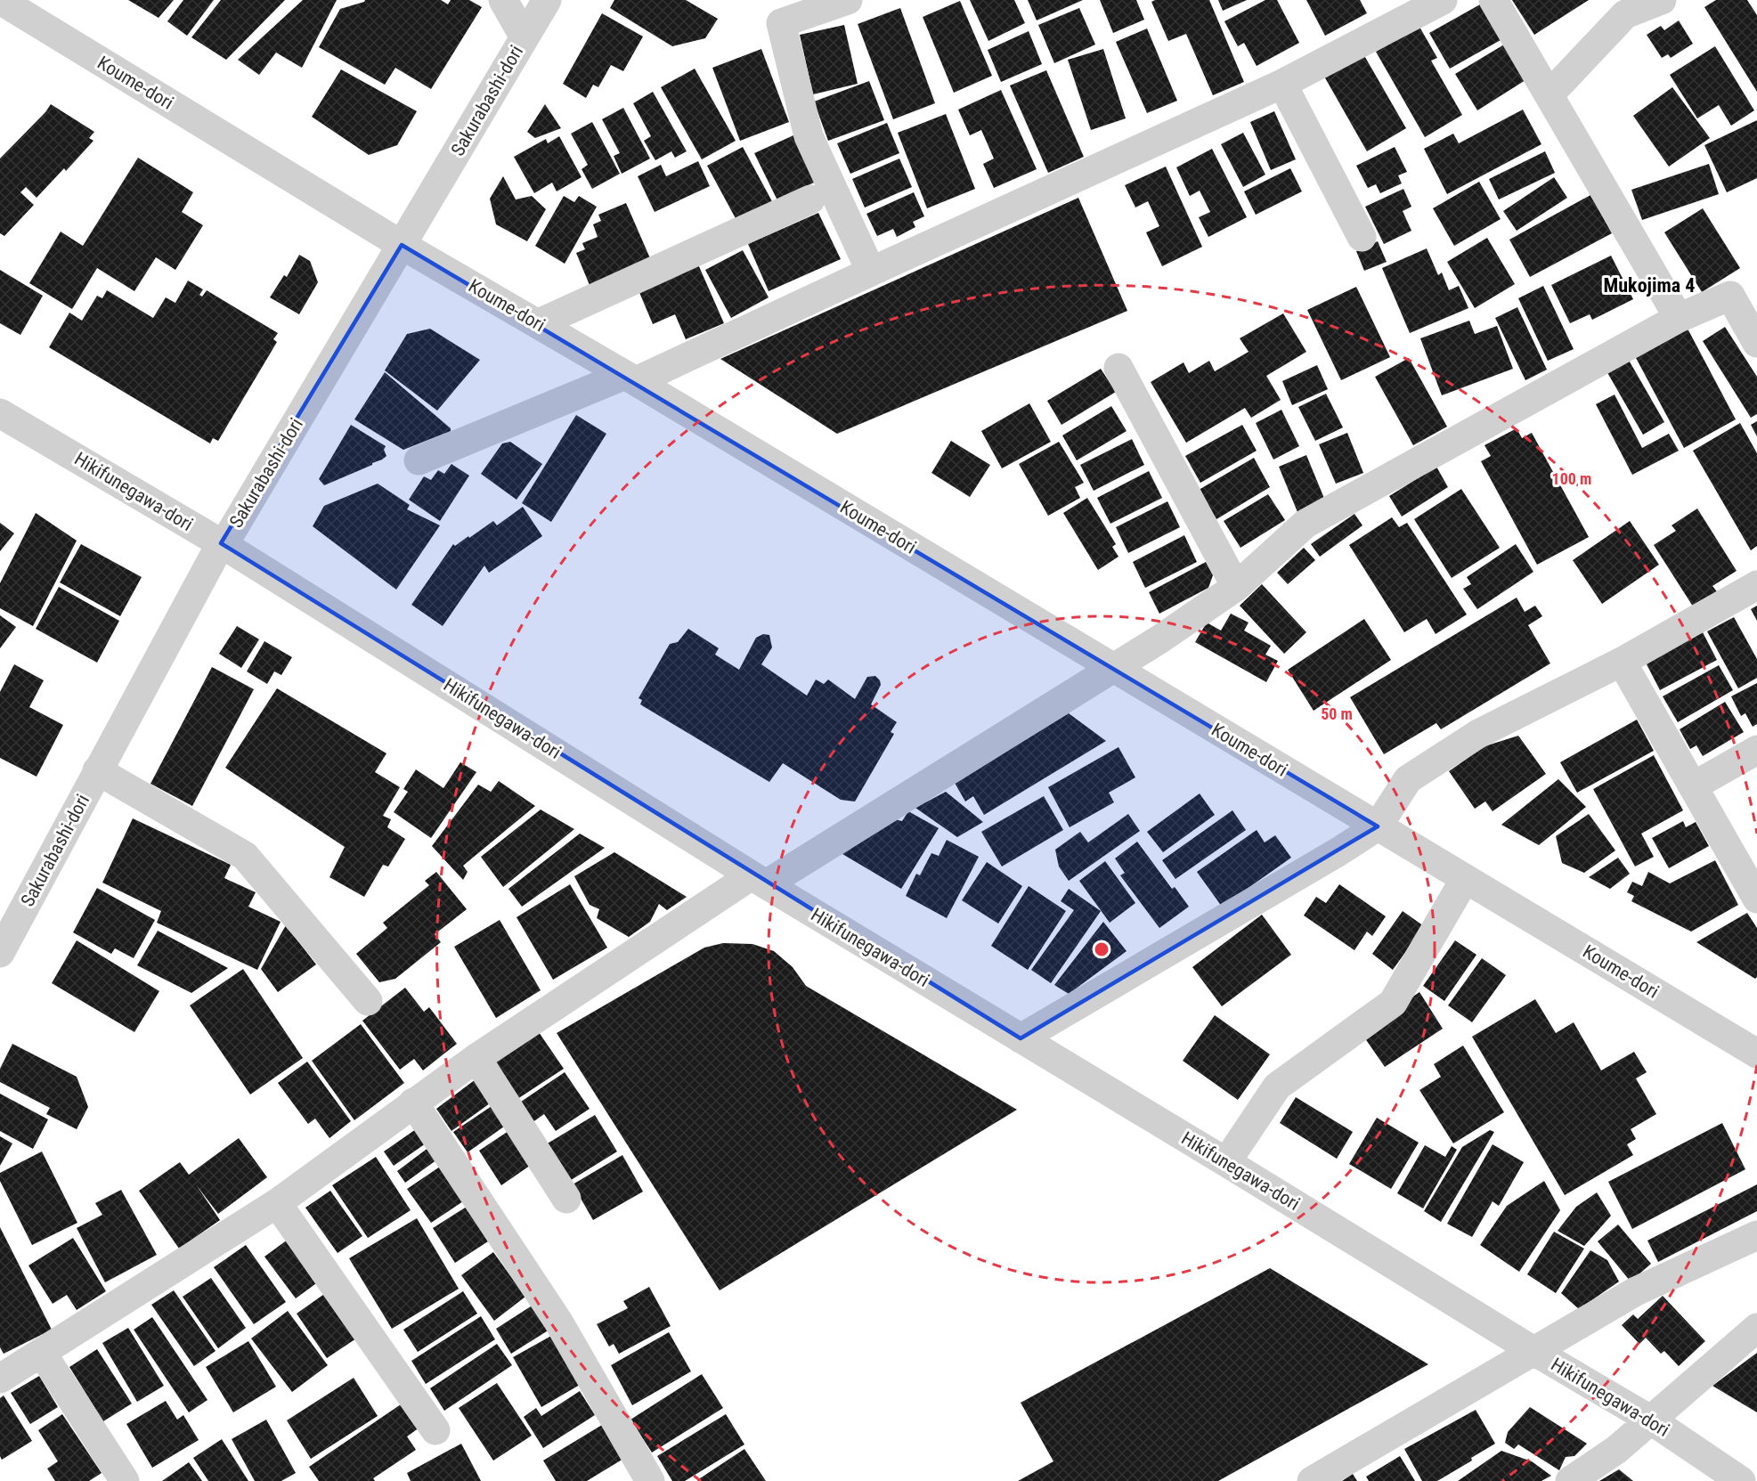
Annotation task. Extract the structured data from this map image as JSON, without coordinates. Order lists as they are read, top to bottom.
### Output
{
  "streets": {
    "street": ["Koume-dori", "Sakurabashi-dori", "Hikifunegawa-dori"]
  },
  "crossings": [
    ["Koume-dori", "Sakurabashi-dori"],
    ["Sakurabashi-dori", "Hikifunegawa-dori"]
  ],
  "districts": ["Mukojima 4"],
  "rings": ["100 m", "50 m"]
}
